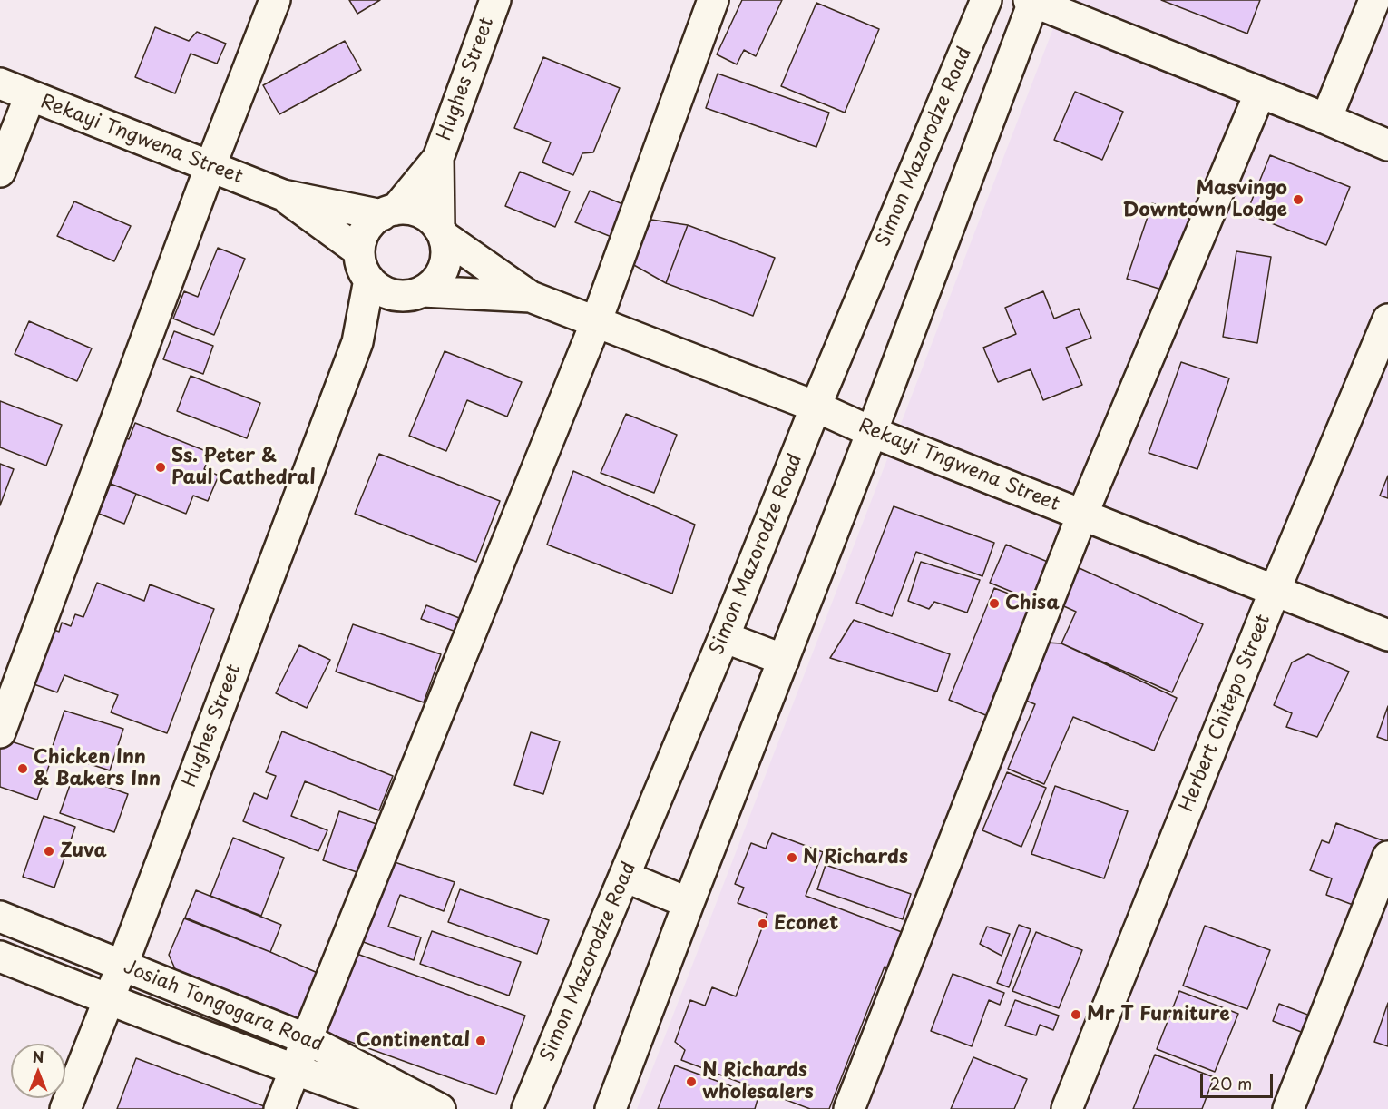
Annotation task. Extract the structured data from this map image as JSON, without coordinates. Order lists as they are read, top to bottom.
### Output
{
  "streets": {
    "main road": [
      "Hughes Street",
      "Rekayi Tngwena Street",
      "Simon Mazorodze Road",
      "Herbert Chitepo Street",
      "Josiah Tongogara Road"
    ]
  },
  "crossings": [
    ["Hughes Street", "Josiah Tongogara Road"],
    ["Rekayi Tngwena Street", "Simon Mazorodze Road"],
    ["Rekayi Tngwena Street", "Herbert Chitepo Street"]
  ],
  "places": [
    "Masvingo Downtown Lodge",
    "Ss. Peter & Paul Cathedral",
    "Chisa",
    "Chicken Inn & Bakers Inn",
    "Zuva",
    "N Richards",
    "Econet",
    "Mr T Furniture",
    "Continental",
    "N Richards wholesalers"
  ],
  "scale_bar": "20 m",
  "north": "top"
}
